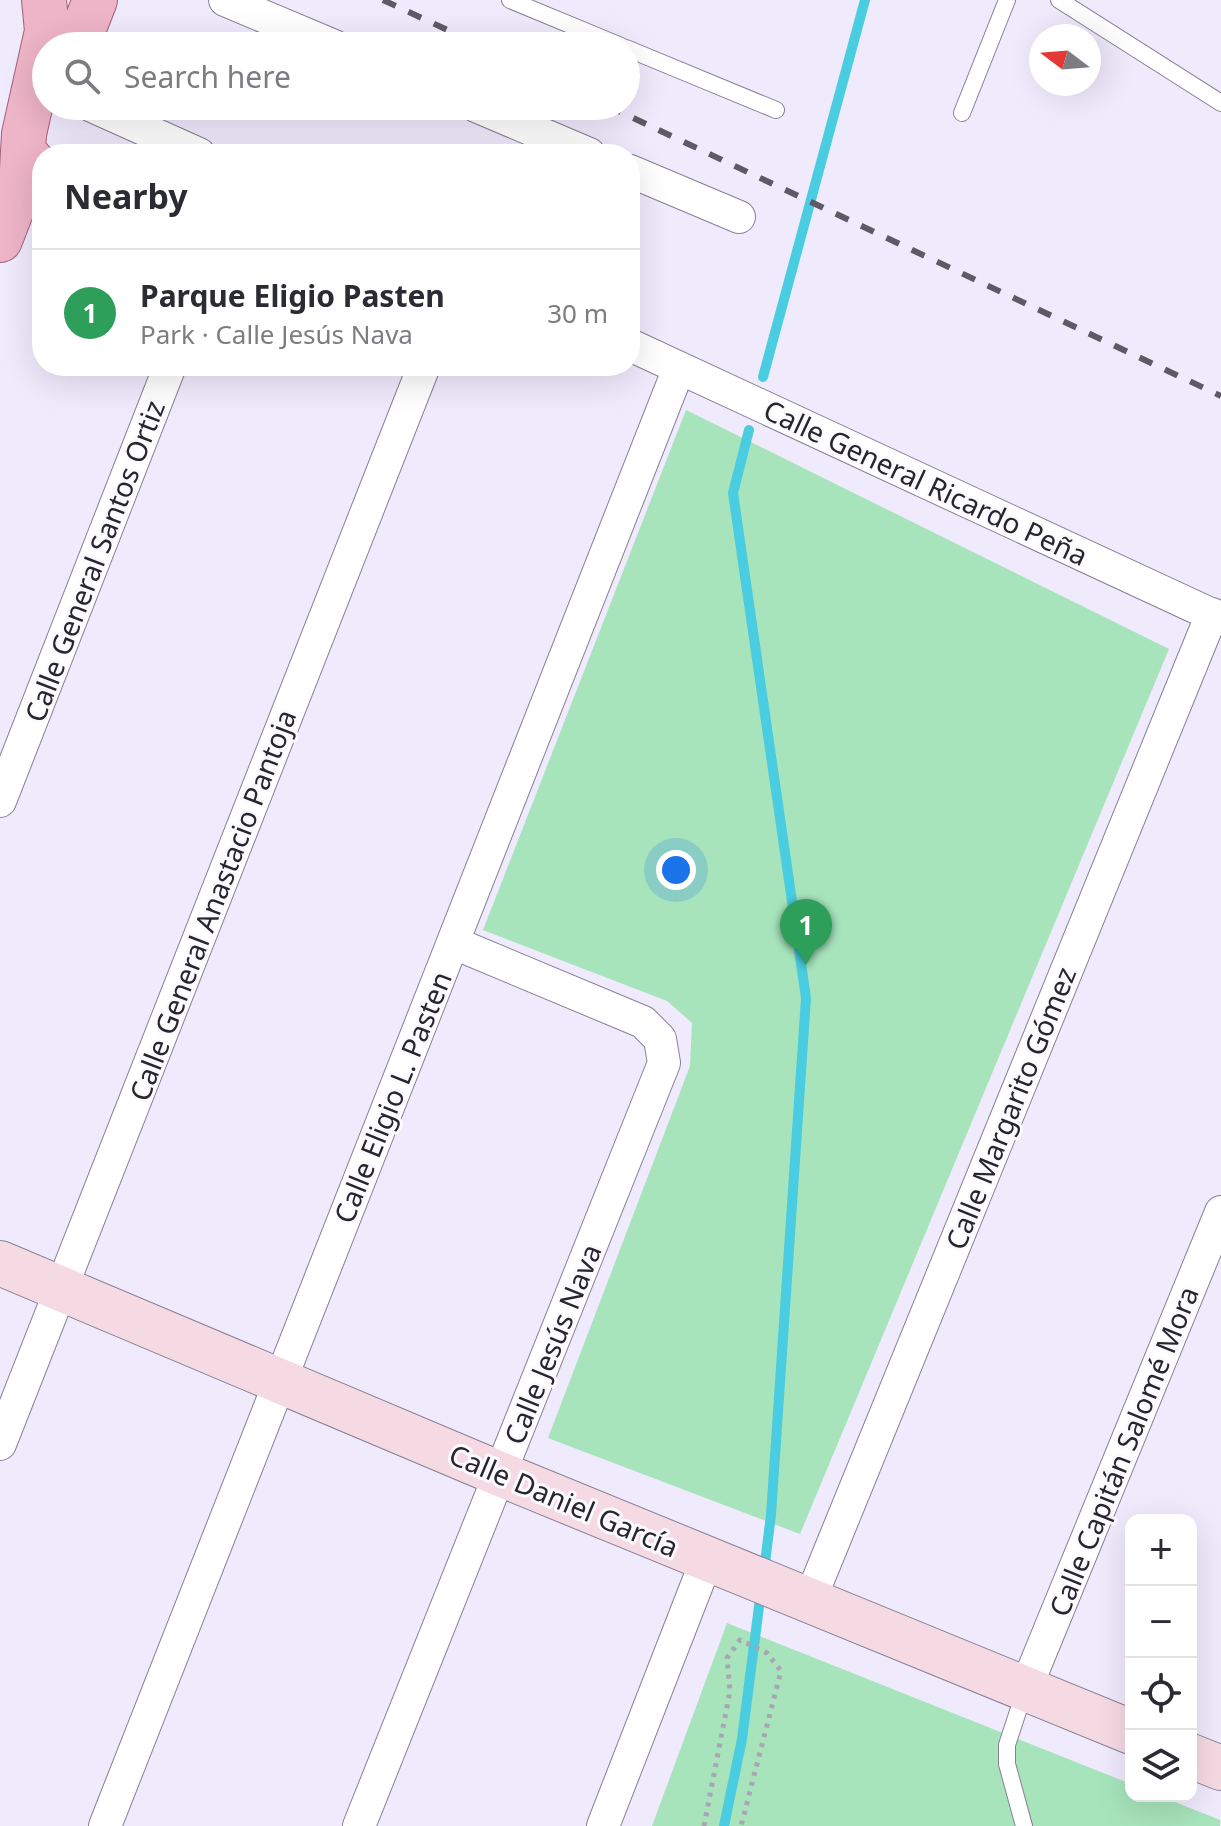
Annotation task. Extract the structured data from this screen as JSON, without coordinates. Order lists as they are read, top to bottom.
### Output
{
  "streets": {
    "main road": ["Calle Daniel García"],
    "street": [
      "Calle General Ricardo Peña",
      "Calle General Santos Ortiz",
      "Calle General Anastacio Pantoja",
      "Calle Eligio L. Pasten",
      "Calle Margarito Gómez",
      "Calle Jesús Nava",
      "Calle Capitán Salomé Mora"
    ]
  },
  "crossings": [
    ["Calle General Ricardo Peña", "Calle Eligio L. Pasten"],
    ["Calle General Ricardo Peña", "Calle Margarito Gómez"],
    ["Calle General Anastacio Pantoja", "Calle Daniel García"],
    ["Calle Eligio L. Pasten", "Calle Jesús Nava"],
    ["Calle Eligio L. Pasten", "Calle Daniel García"],
    ["Calle Margarito Gómez", "Calle Daniel García"],
    ["Calle Jesús Nava", "Calle Daniel García"],
    ["Calle Capitán Salomé Mora", "Calle Daniel García"]
  ],
  "north": "left",
  "page": {
    "search": "Search here",
    "heading": "Nearby",
    "list": [
      {
        "mark": "1",
        "name": "Parque Eligio Pasten",
        "note": "Park · Calle Jesús Nava",
        "value": "30 m"
      }
    ],
    "pins": "1",
    "map_buttons": ["+", "−"]
  }
}
